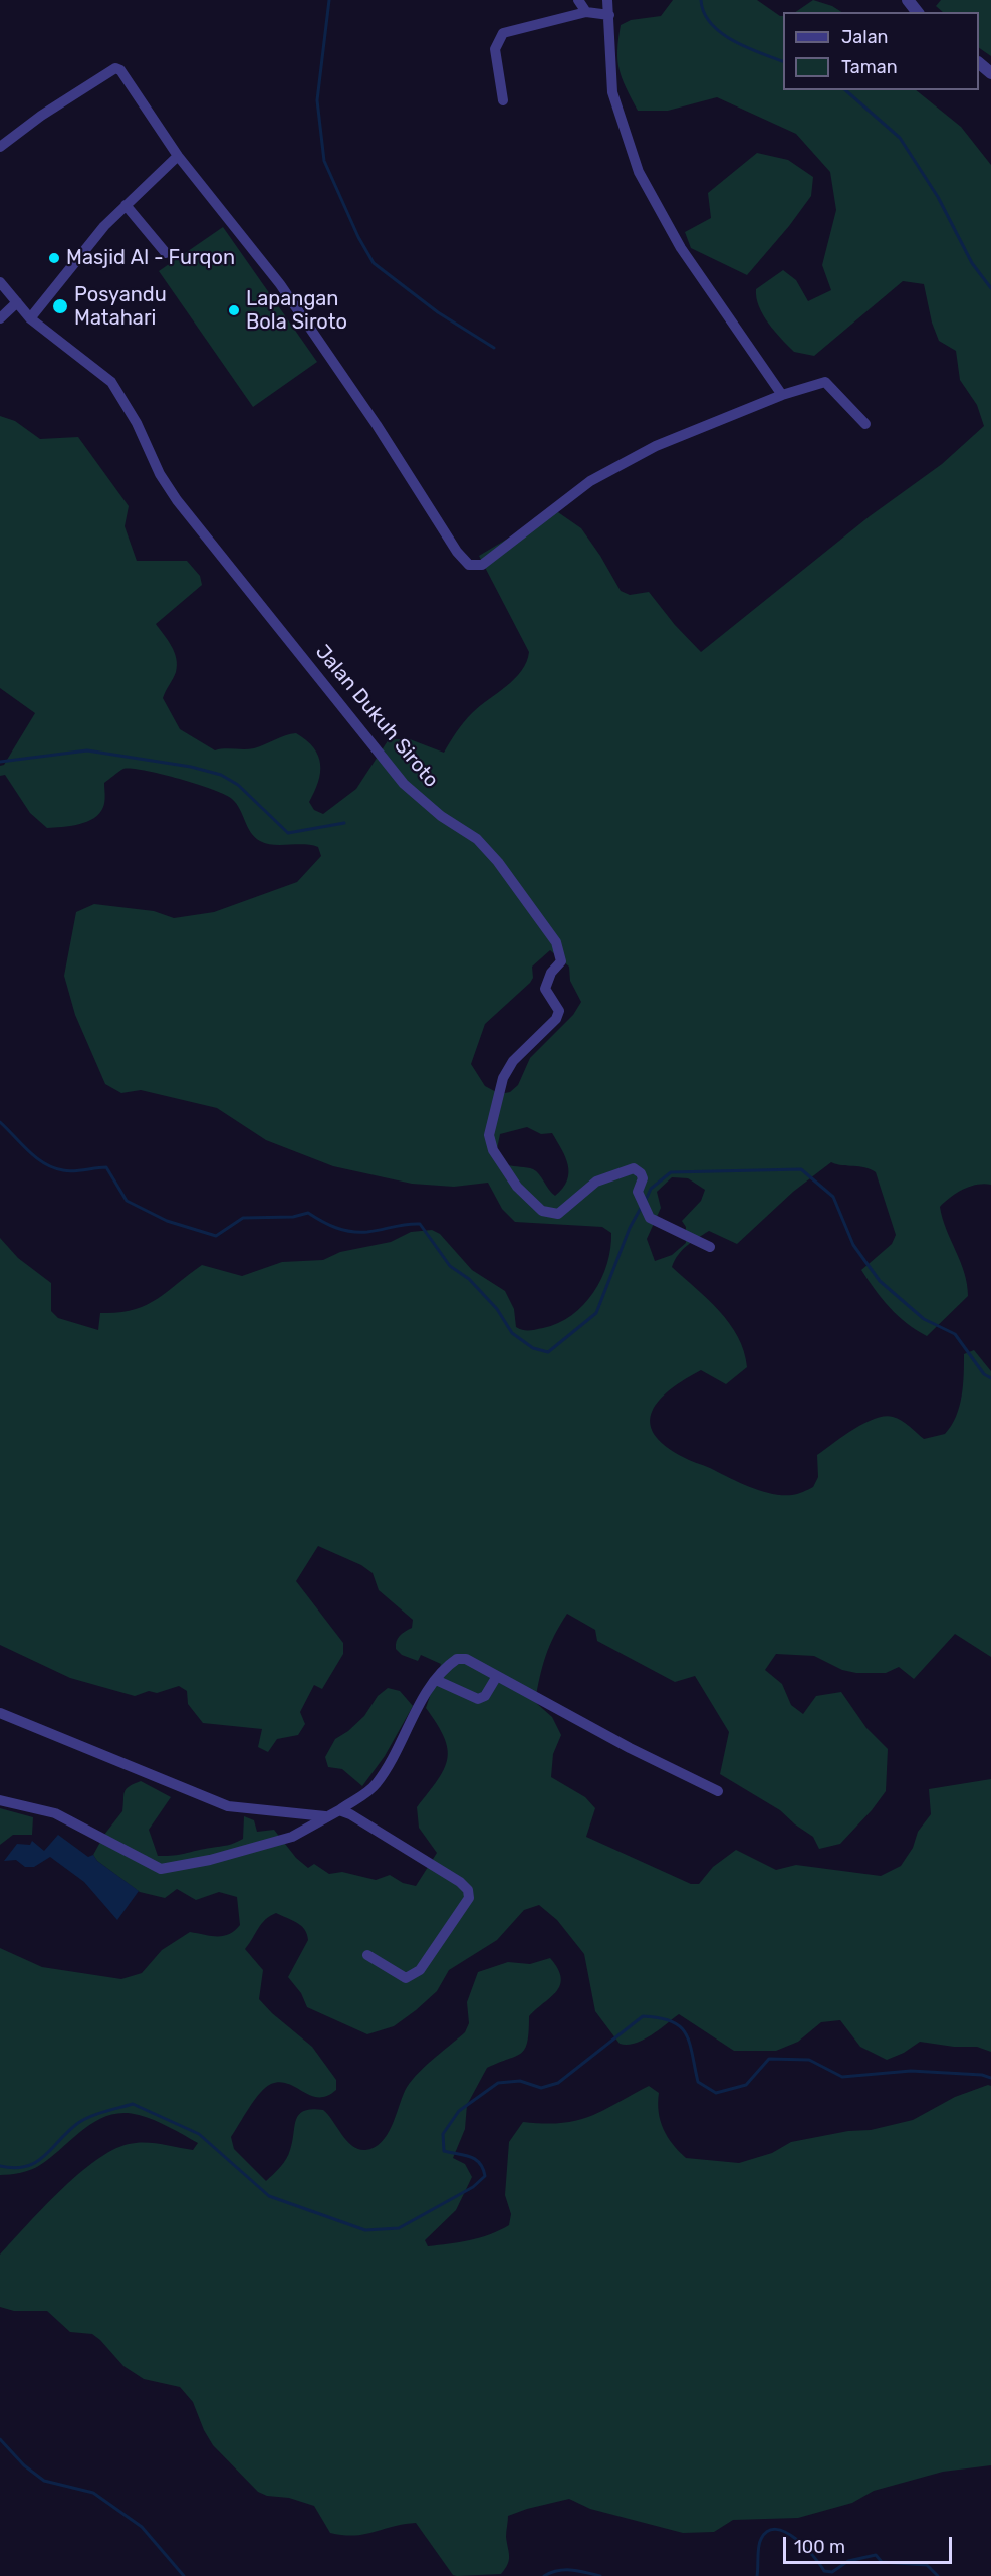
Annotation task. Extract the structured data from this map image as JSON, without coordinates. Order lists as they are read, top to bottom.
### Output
{
  "streets": {
    "street": ["Jalan Dukuh Siroto"]
  },
  "places": ["Masjid Al - Furqon", "Posyandu Matahari", "Lapangan Bola Siroto"],
  "legend": ["Jalan", "Taman"],
  "scale_bar": "100 m"
}
